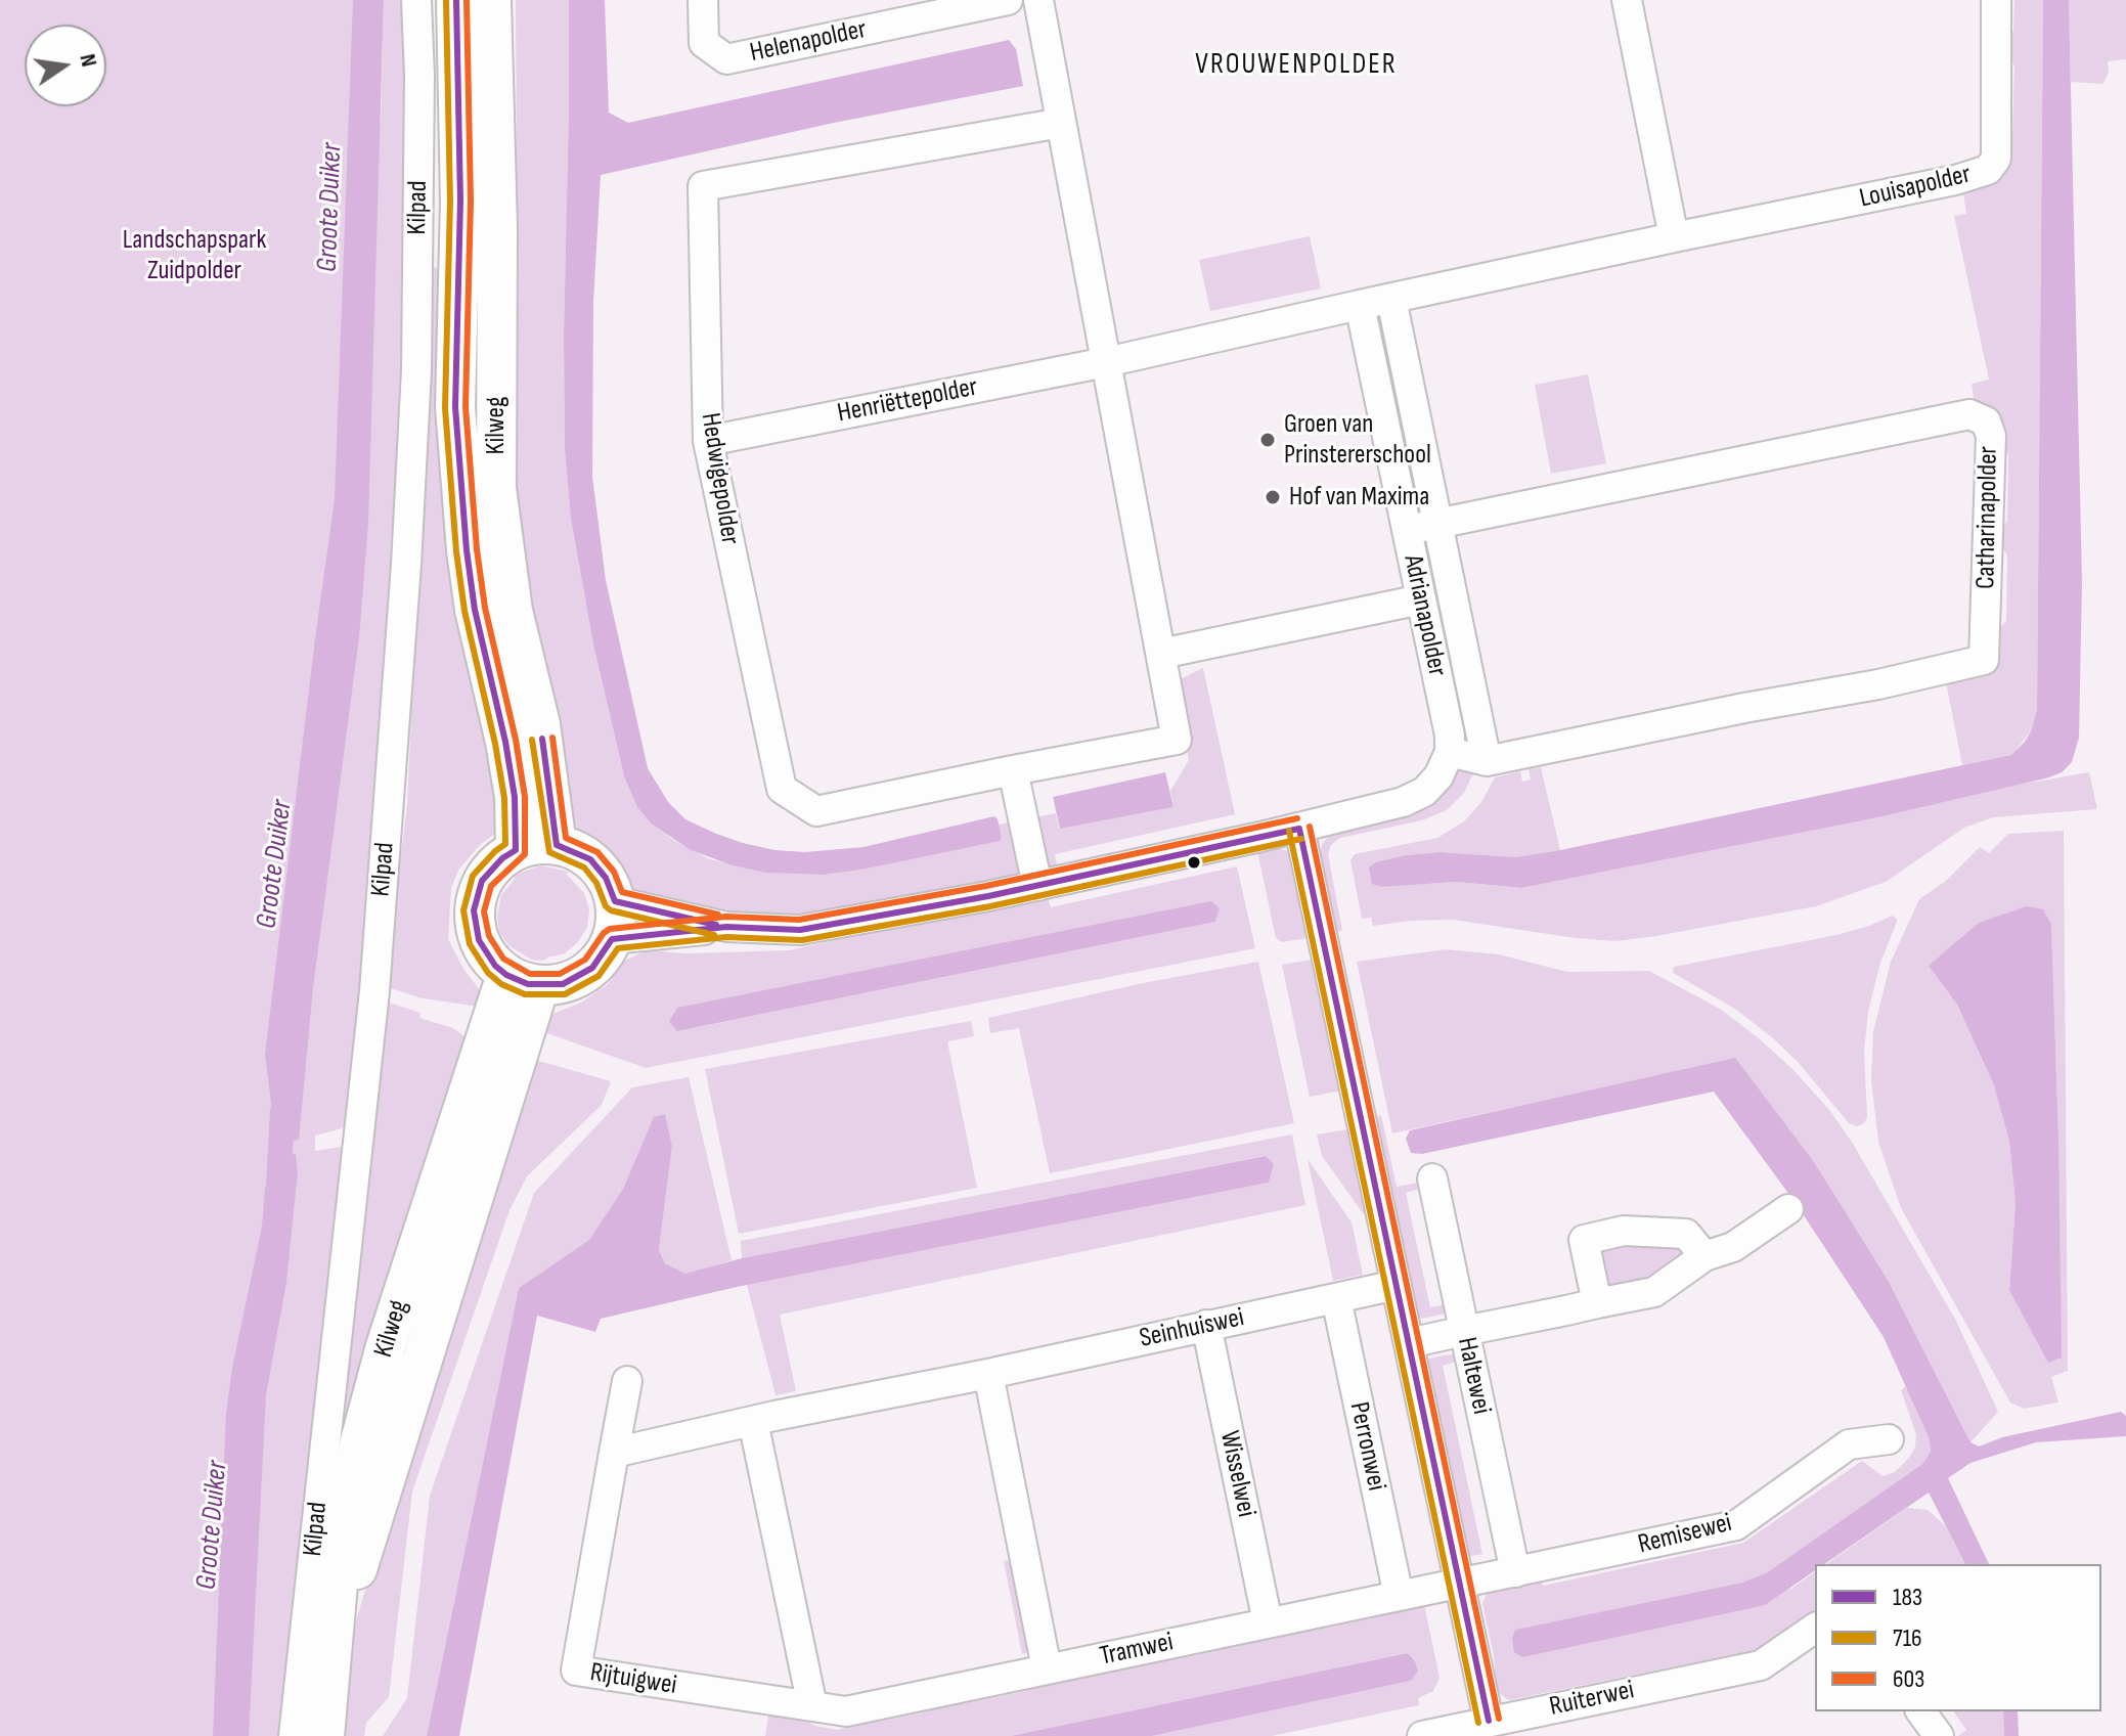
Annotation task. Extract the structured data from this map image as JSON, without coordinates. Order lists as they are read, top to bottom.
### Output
{
  "streets": {
    "main road": ["Kilweg"],
    "street": [
      "Helenapolder",
      "Louisapolder",
      "Kilpad",
      "Henriëttepolder",
      "Hedwigepolder",
      "Catharinapolder",
      "Adrianapolder",
      "Seinhuiswei",
      "Haltewei",
      "Perronwei",
      "Wisselwei",
      "Remisewei",
      "Tramwei",
      "Rijtuigwei",
      "Ruiterwei"
    ]
  },
  "crossings": [
    ["Henriëttepolder", "Hedwigepolder"],
    ["Catharinapolder", "Adrianapolder"],
    ["Seinhuiswei", "Perronwei"],
    ["Seinhuiswei", "Wisselwei"],
    ["Haltewei", "Remisewei"],
    ["Perronwei", "Tramwei"],
    ["Wisselwei", "Tramwei"],
    ["Remisewei", "Tramwei"],
    ["Tramwei", "Rijtuigwei"]
  ],
  "districts": ["VROUWENPOLDER"],
  "water": ["Groote Duiker"],
  "parks": ["Landschapspark Zuidpolder"],
  "places": ["Groen van Prinstererschool", "Hof van Maxima"],
  "lines": ["transit line 183", "transit line 716", "transit line 603"],
  "legend": ["183", "716", "603"],
  "north": "right"
}
